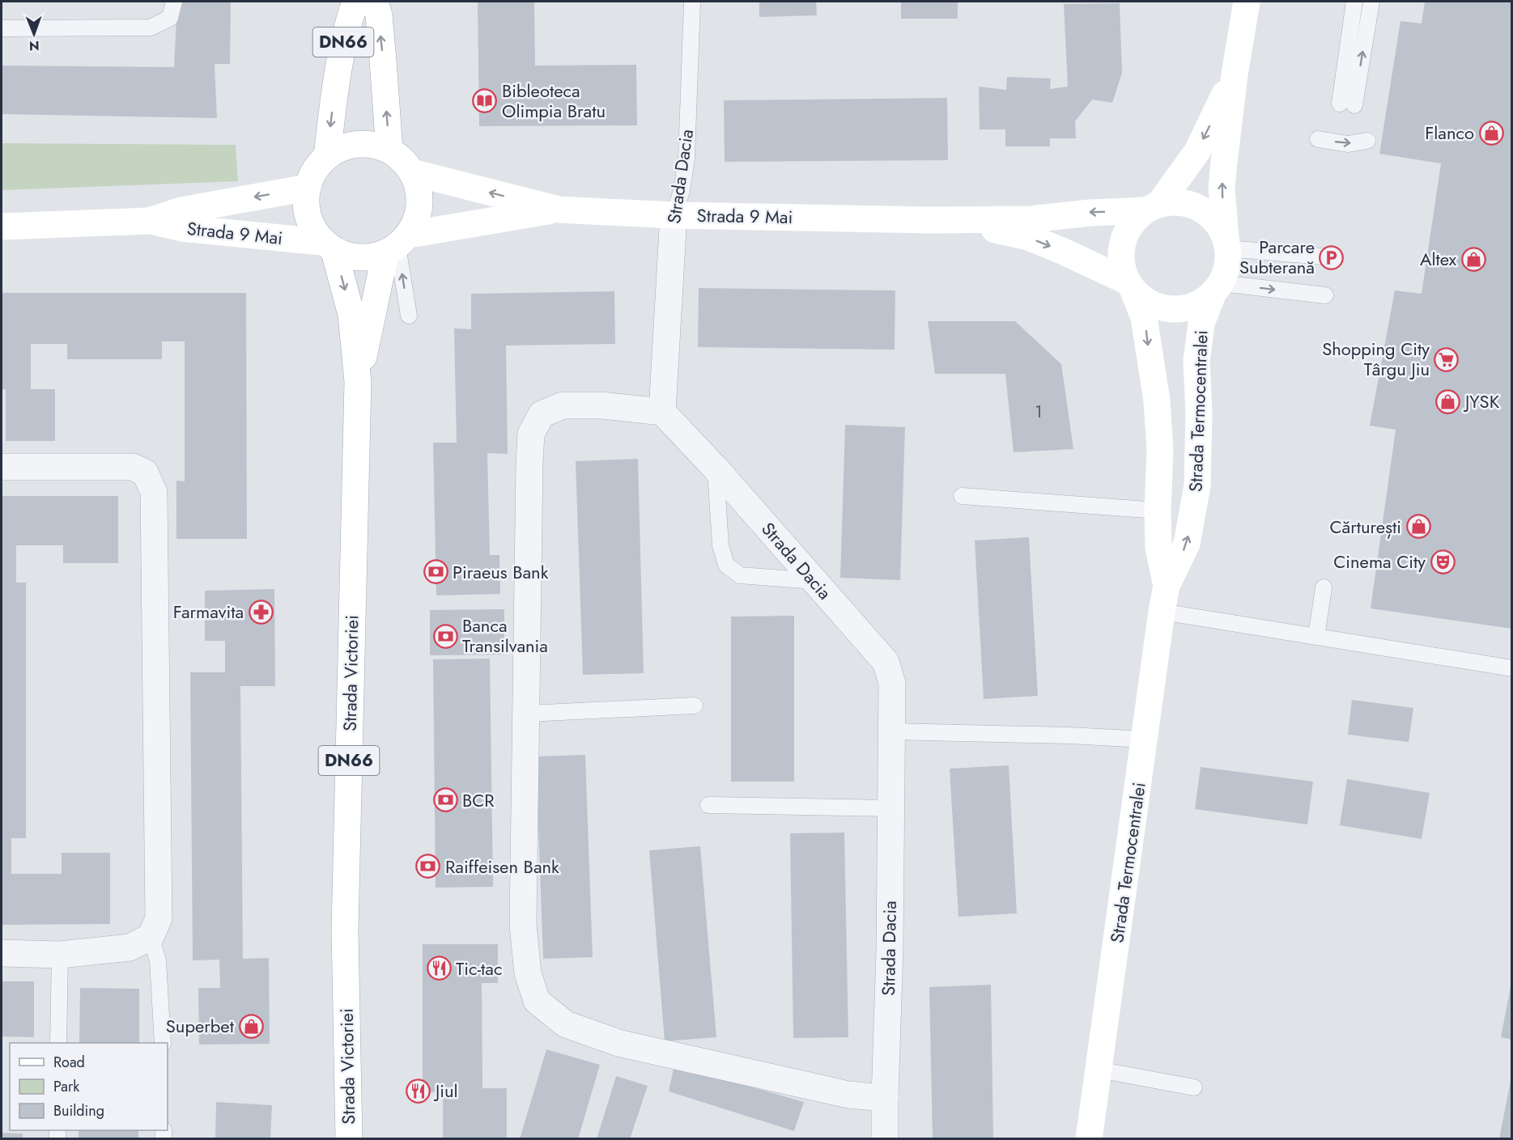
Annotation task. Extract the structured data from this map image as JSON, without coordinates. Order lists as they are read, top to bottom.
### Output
{
  "streets": {
    "main road": [
      "DN66",
      "Strada 9 Mai",
      "Strada Termocentralei",
      "Strada Victoriei"
    ],
    "street": ["Strada Dacia"]
  },
  "crossings": [
    ["DN66", "Strada 9 Mai"],
    ["DN66", "Strada Victoriei"],
    ["Strada Dacia", "Strada 9 Mai"],
    ["Strada 9 Mai", "Strada Termocentralei"],
    ["Strada 9 Mai", "Strada Victoriei"]
  ],
  "places": {
    "library": ["Bibleoteca Olimpia Bratu"],
    "shop": [
      "Flanco",
      "Altex",
      "JYSK",
      "Cărturești",
      "Superbet"
    ],
    "parking": ["Parcare Subterană"],
    "supermarket": ["Shopping City Târgu Jiu"],
    "theatre": ["Cinema City"],
    "bank": [
      "Piraeus Bank",
      "Banca Transilvania",
      "BCR",
      "Raiffeisen Bank"
    ],
    "pharmacy": ["Farmavita"],
    "restaurant": ["Tic-tac", "Jiul"]
  },
  "house_numbers": ["1"],
  "legend": ["Road", "Park", "Building"],
  "north": "bottom"
}
